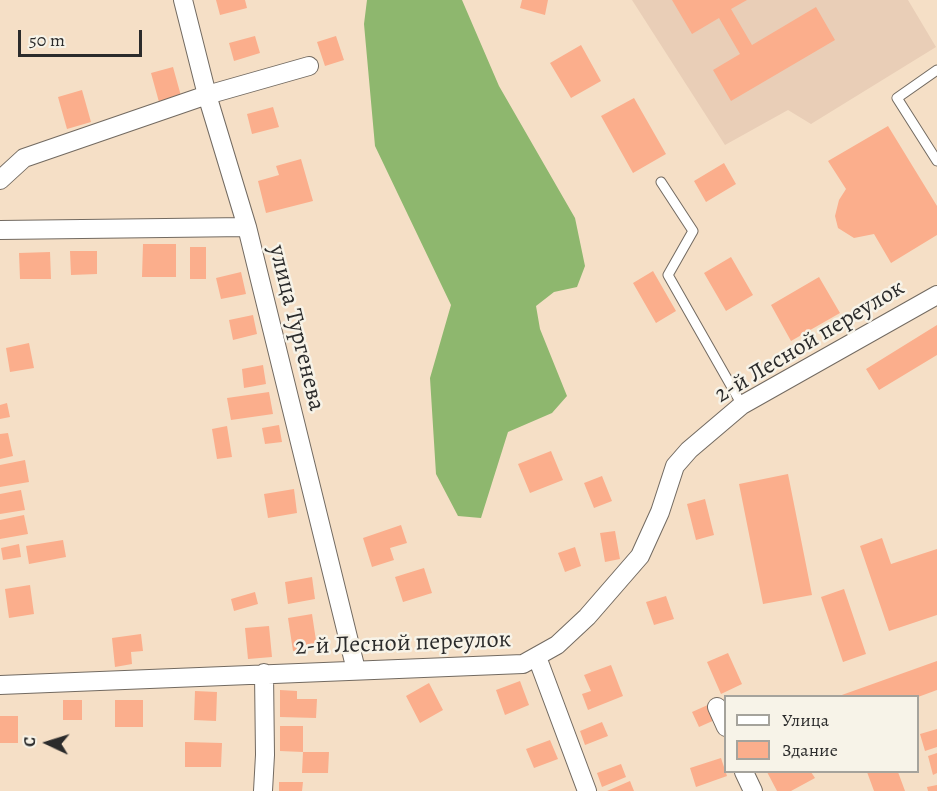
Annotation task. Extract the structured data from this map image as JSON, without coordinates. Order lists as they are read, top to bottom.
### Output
{
  "streets": {
    "street": ["улица Тургенева", "2-й Лесной переулок"]
  },
  "crossings": [
    ["улица Тургенева", "2-й Лесной переулок"]
  ],
  "legend": ["Улица", "Здание"],
  "scale_bar": "50 m",
  "north": "left"
}
